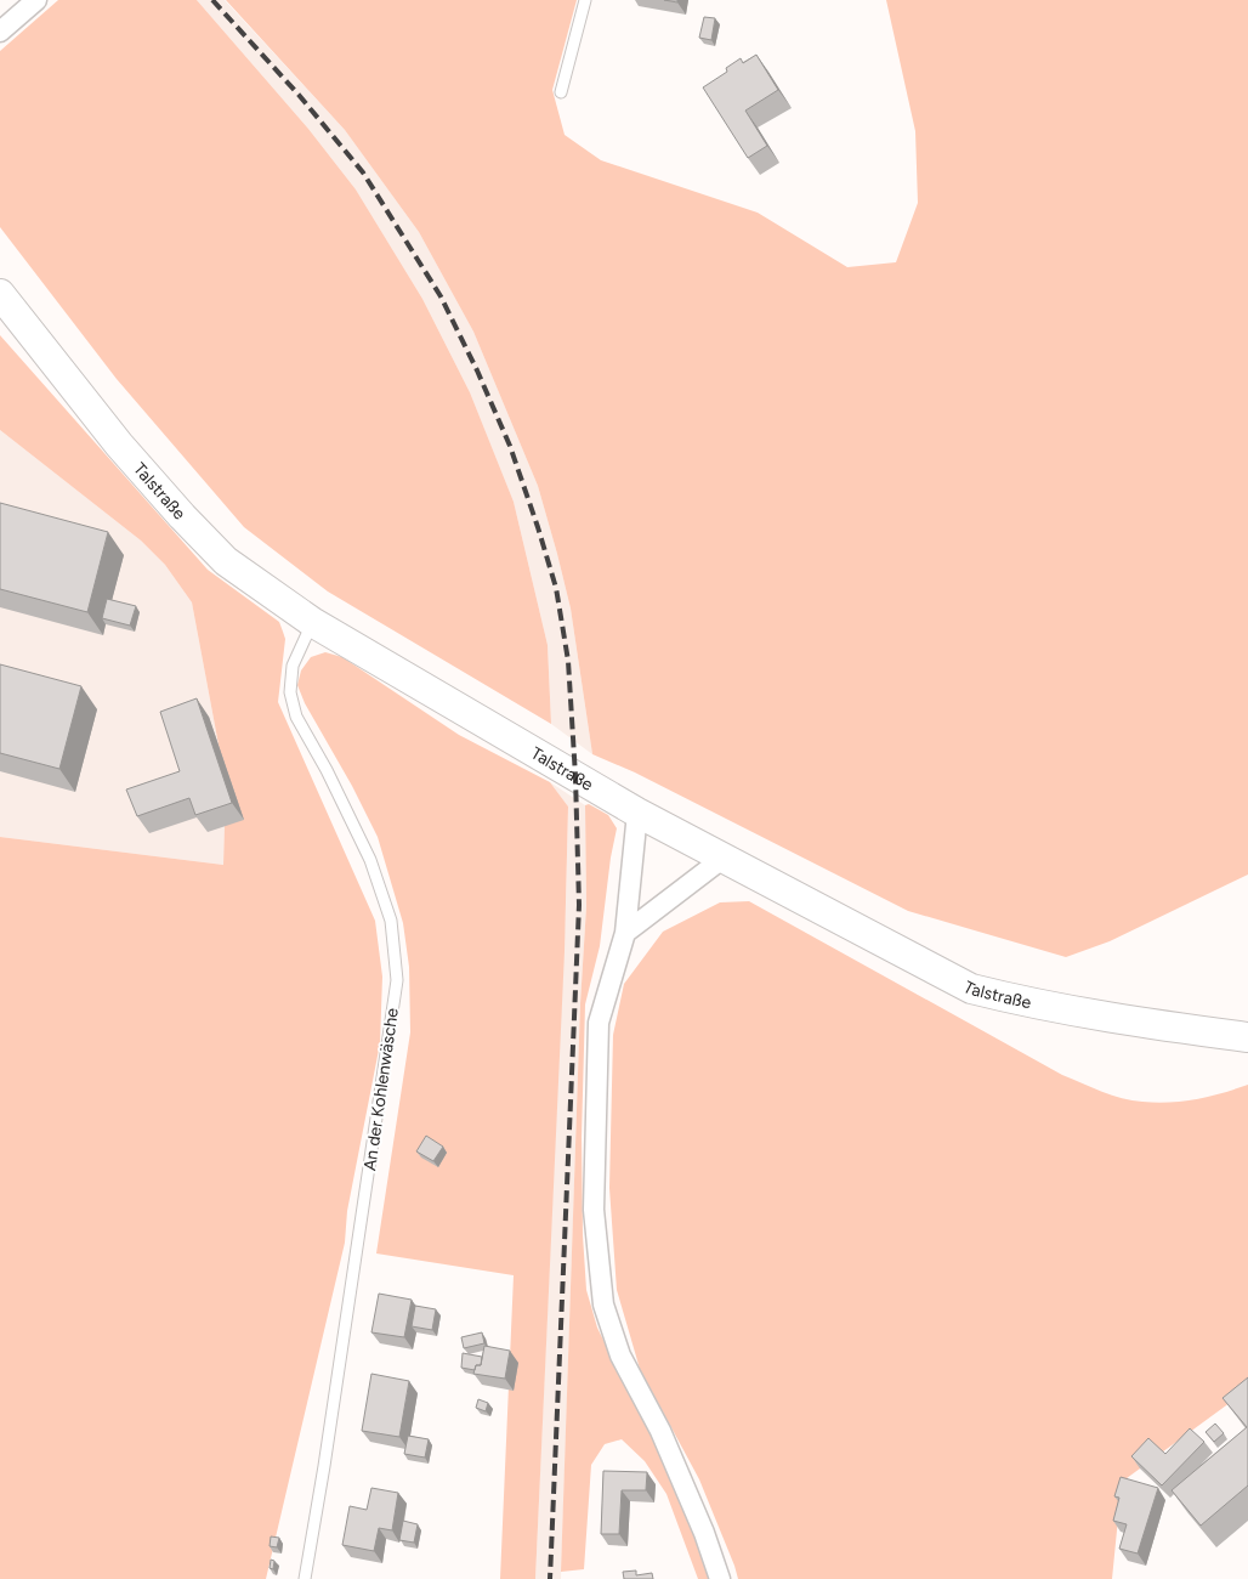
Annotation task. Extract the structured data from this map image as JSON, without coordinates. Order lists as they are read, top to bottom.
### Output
{
  "streets": {
    "street": ["Talstraße"],
    "lane": ["An der Kohlenwäsche"]
  },
  "crossings": [
    ["Talstraße", "An der Kohlenwäsche"]
  ]
}
